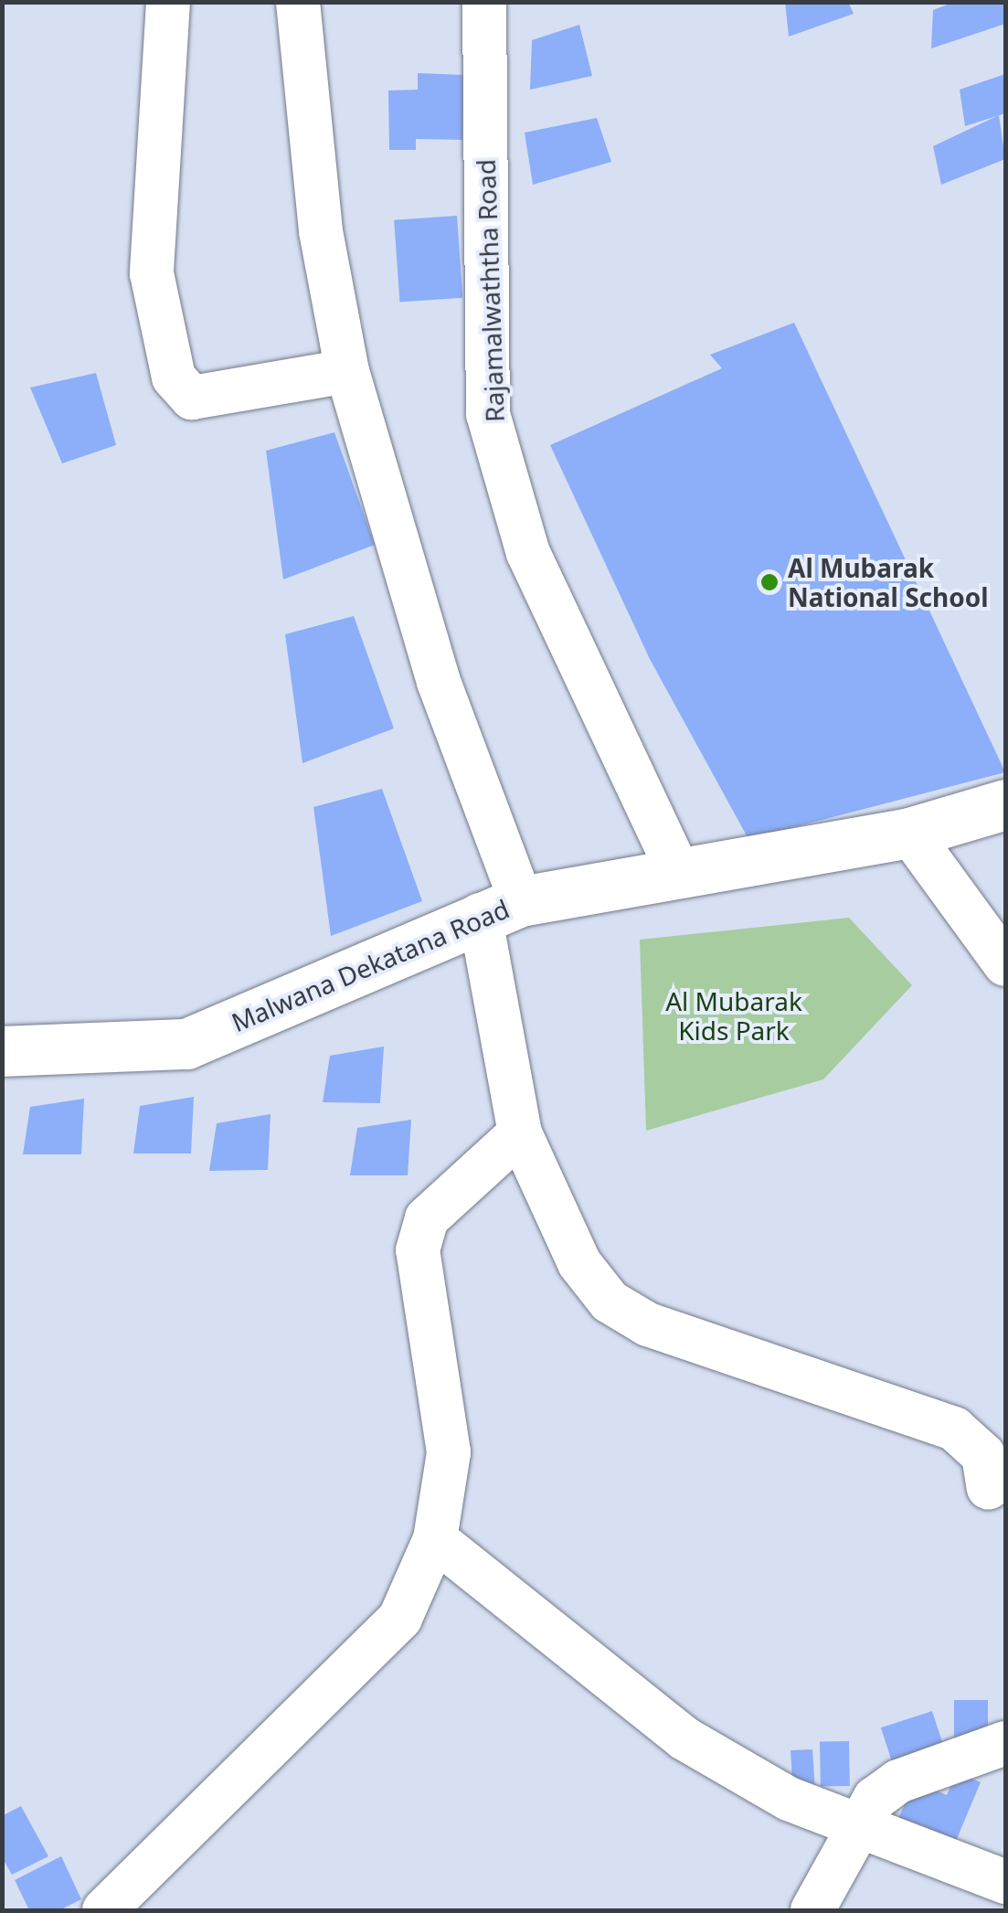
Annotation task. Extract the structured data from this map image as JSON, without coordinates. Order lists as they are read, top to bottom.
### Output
{
  "streets": {
    "main road": ["Malwana Dekatana Road"],
    "street": ["Rajamalwaththa Road"]
  },
  "crossings": [
    ["Rajamalwaththa Road", "Malwana Dekatana Road"]
  ],
  "parks": ["Al Mubarak Kids Park"],
  "places": ["Al Mubarak National School"]
}
